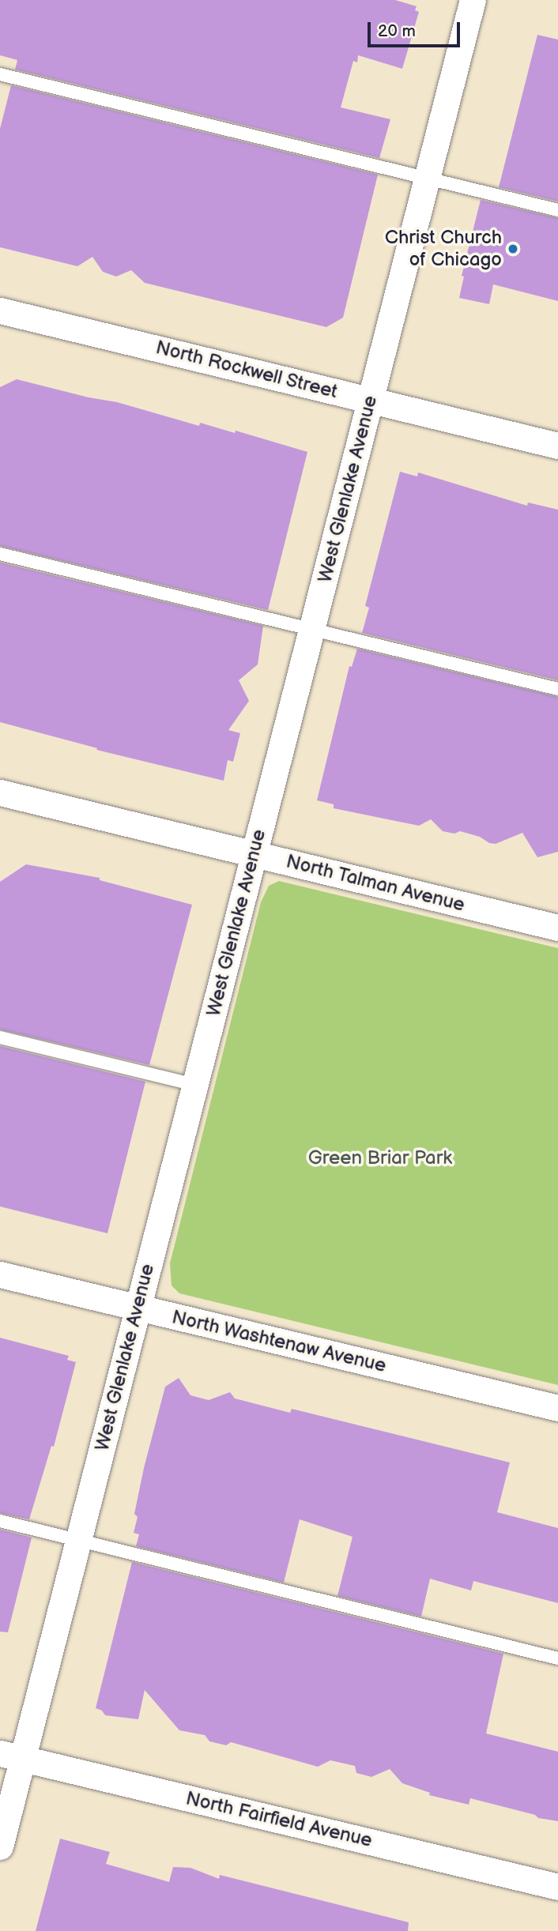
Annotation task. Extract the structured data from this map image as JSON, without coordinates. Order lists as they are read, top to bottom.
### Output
{
  "streets": {
    "street": [
      "North Rockwell Street",
      "West Glenlake Avenue",
      "North Talman Avenue",
      "North Washtenaw Avenue",
      "North Fairfield Avenue"
    ]
  },
  "crossings": [
    ["North Rockwell Street", "West Glenlake Avenue"],
    ["West Glenlake Avenue", "North Talman Avenue"],
    ["West Glenlake Avenue", "North Washtenaw Avenue"],
    ["West Glenlake Avenue", "North Fairfield Avenue"]
  ],
  "parks": ["Green Briar Park"],
  "places": ["Christ Church of Chicago"],
  "scale_bar": "20 m"
}
